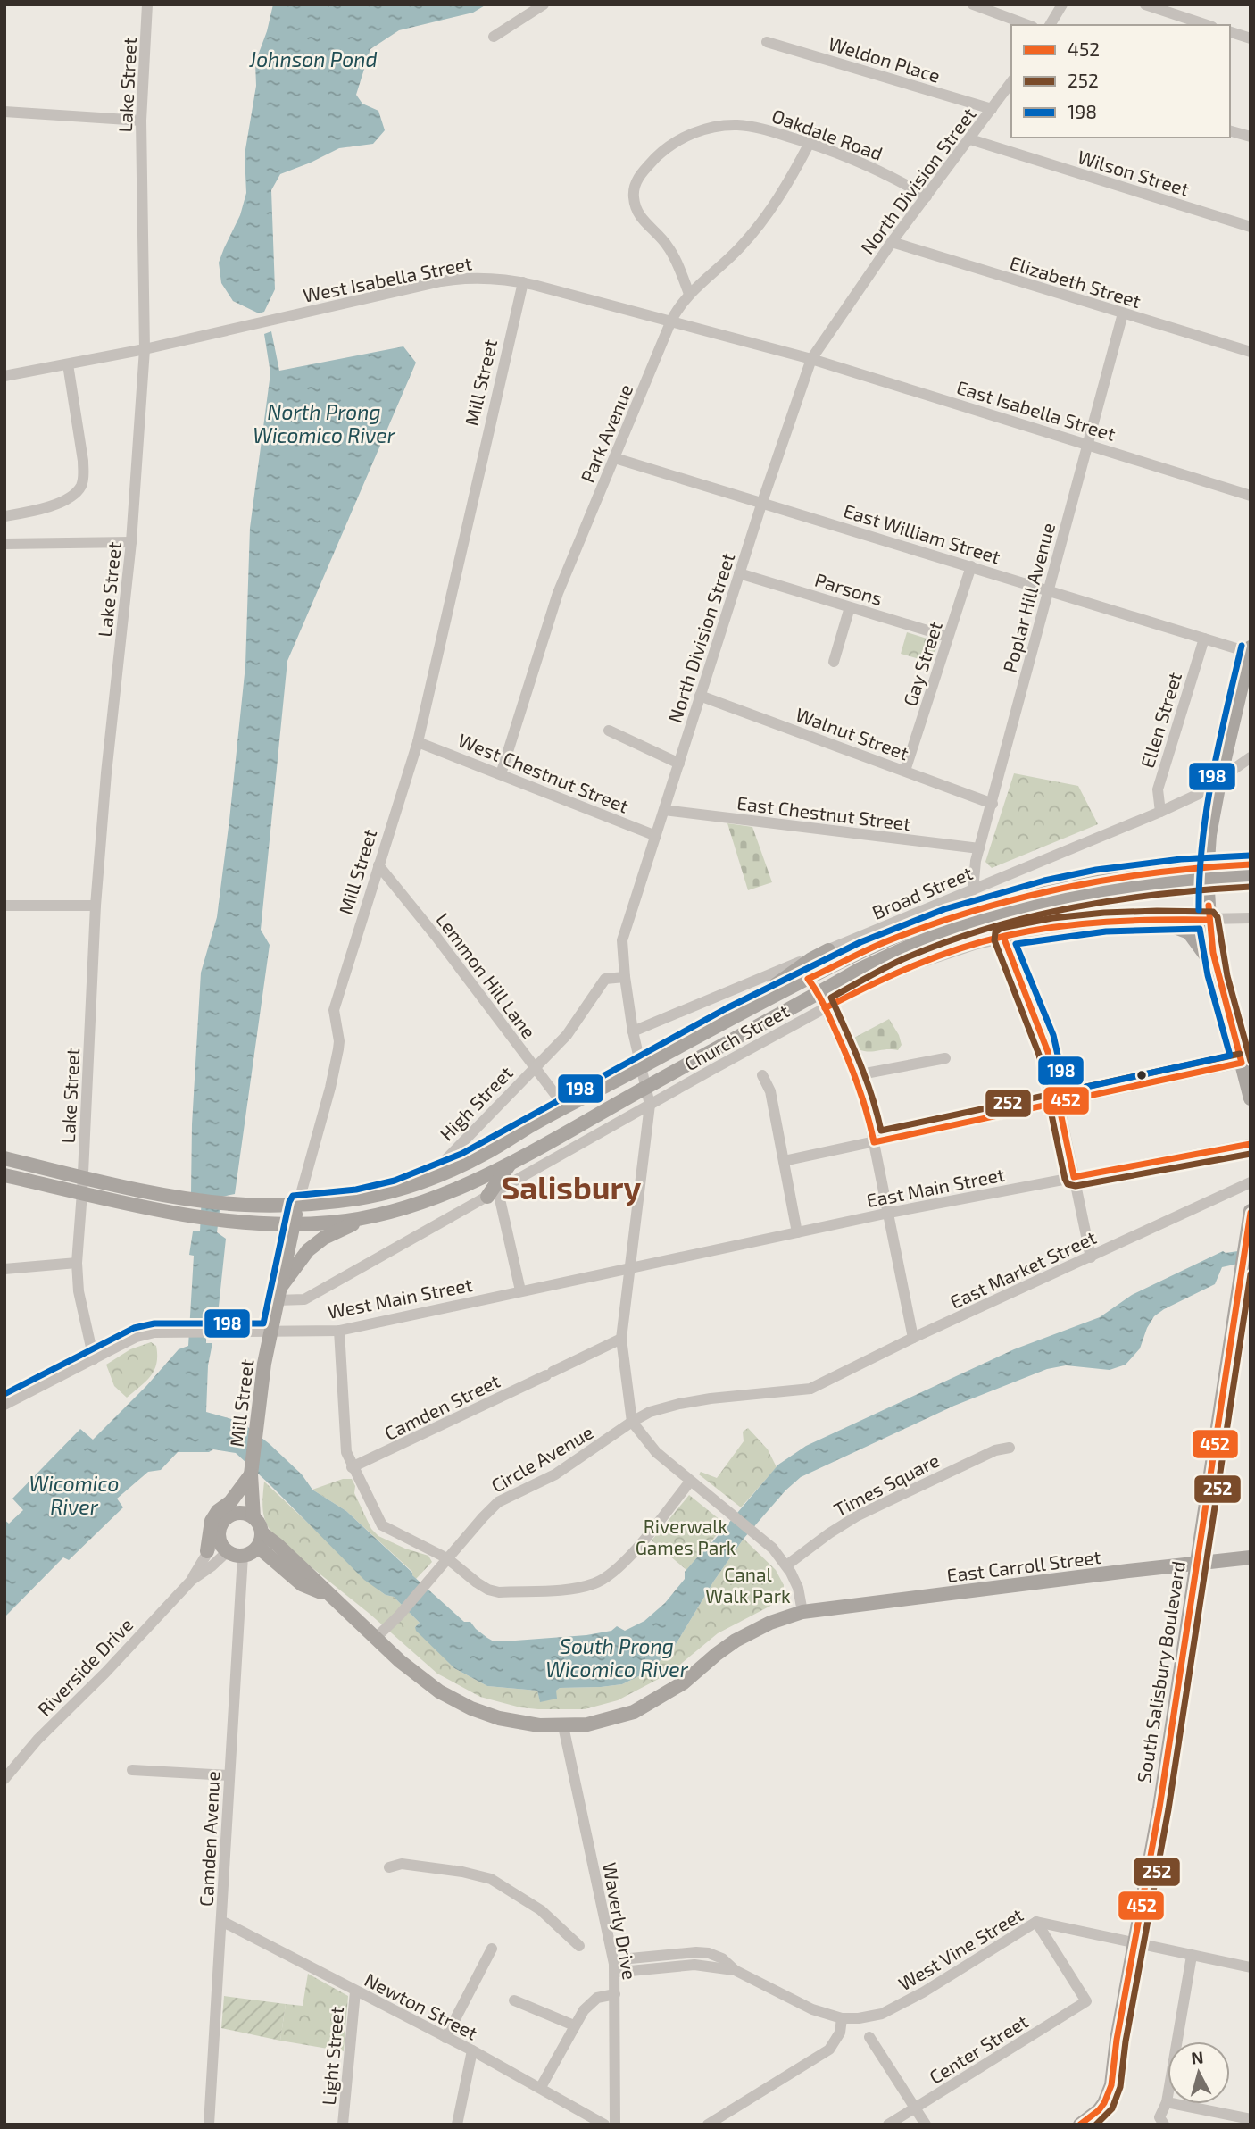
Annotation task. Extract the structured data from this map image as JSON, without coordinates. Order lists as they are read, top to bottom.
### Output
{
  "streets": {
    "main road": ["Mill Street", "East Carroll Street", "South Salisbury Boulevard"],
    "street": [
      "Weldon Place",
      "Lake Street",
      "Oakdale Road",
      "Wilson Street",
      "North Division Street",
      "West Isabella Street",
      "Elizabeth Street",
      "East Isabella Street",
      "Park Avenue",
      "East William Street",
      "Parsons",
      "Poplar Hill Avenue",
      "Gay Street",
      "Ellen Street",
      "Walnut Street",
      "West Chestnut Street",
      "East Chestnut Street",
      "Broad Street",
      "Lemmon Hill Lane",
      "Church Street",
      "High Street",
      "East Main Street",
      "East Market Street",
      "West Main Street",
      "Camden Street",
      "Circle Avenue",
      "Times Square",
      "Riverside Drive",
      "Camden Avenue",
      "Waverly Drive",
      "West Vine Street",
      "Newton Street",
      "Center Street",
      "Light Street"
    ]
  },
  "crossings": [
    ["Weldon Place", "North Division Street"],
    ["Lake Street", "West Isabella Street"],
    ["Lake Street", "West Main Street"],
    ["Oakdale Road", "North Division Street"],
    ["Oakdale Road", "Park Avenue"],
    ["Wilson Street", "North Division Street"],
    ["North Division Street", "West Isabella Street"],
    ["North Division Street", "Elizabeth Street"],
    ["North Division Street", "East Isabella Street"],
    ["North Division Street", "East William Street"],
    ["North Division Street", "Parsons"],
    ["North Division Street", "Walnut Street"],
    ["North Division Street", "West Chestnut Street"],
    ["North Division Street", "East Chestnut Street"],
    ["North Division Street", "Broad Street"],
    ["North Division Street", "Church Street"],
    ["North Division Street", "High Street"],
    ["North Division Street", "East Main Street"],
    ["North Division Street", "West Main Street"],
    ["North Division Street", "Camden Street"],
    ["North Division Street", "Circle Avenue"],
    ["West Isabella Street", "Mill Street"],
    ["West Isabella Street", "East Isabella Street"],
    ["West Isabella Street", "Park Avenue"],
    ["Elizabeth Street", "Poplar Hill Avenue"],
    ["Mill Street", "West Chestnut Street"],
    ["Mill Street", "Lemmon Hill Lane"],
    ["Mill Street", "Church Street"],
    ["Mill Street", "West Main Street"],
    ["Mill Street", "East Carroll Street"],
    ["Mill Street", "Riverside Drive"],
    ["Mill Street", "Camden Avenue"],
    ["East Isabella Street", "Poplar Hill Avenue"],
    ["Park Avenue", "East William Street"],
    ["Park Avenue", "West Chestnut Street"],
    ["East William Street", "Poplar Hill Avenue"],
    ["East William Street", "Gay Street"],
    ["East William Street", "Ellen Street"],
    ["Parsons", "Gay Street"],
    ["Poplar Hill Avenue", "Walnut Street"],
    ["Poplar Hill Avenue", "East Chestnut Street"],
    ["Poplar Hill Avenue", "Broad Street"],
    ["Gay Street", "Walnut Street"],
    ["Ellen Street", "Broad Street"],
    ["Lemmon Hill Lane", "High Street"],
    ["East Main Street", "West Main Street"],
    ["East Market Street", "Circle Avenue"],
    ["Circle Avenue", "East Carroll Street"],
    ["East Carroll Street", "Riverside Drive"],
    ["East Carroll Street", "South Salisbury Boulevard"],
    ["East Carroll Street", "Camden Avenue"],
    ["East Carroll Street", "Waverly Drive"],
    ["Riverside Drive", "Camden Avenue"],
    ["South Salisbury Boulevard", "West Vine Street"],
    ["Camden Avenue", "Newton Street"],
    ["Waverly Drive", "West Vine Street"],
    ["West Vine Street", "Center Street"],
    ["Newton Street", "Light Street"]
  ],
  "districts": ["Salisbury"],
  "water": [
    "Johnson Pond",
    "North Prong Wicomico River",
    "Wicomico River",
    "South Prong Wicomico River"
  ],
  "parks": ["Riverwalk Games Park", "Canal Walk Park"],
  "lines": ["transit line 198", "transit line 452", "transit line 252"],
  "legend": ["452", "252", "198"],
  "north": "top"
}
